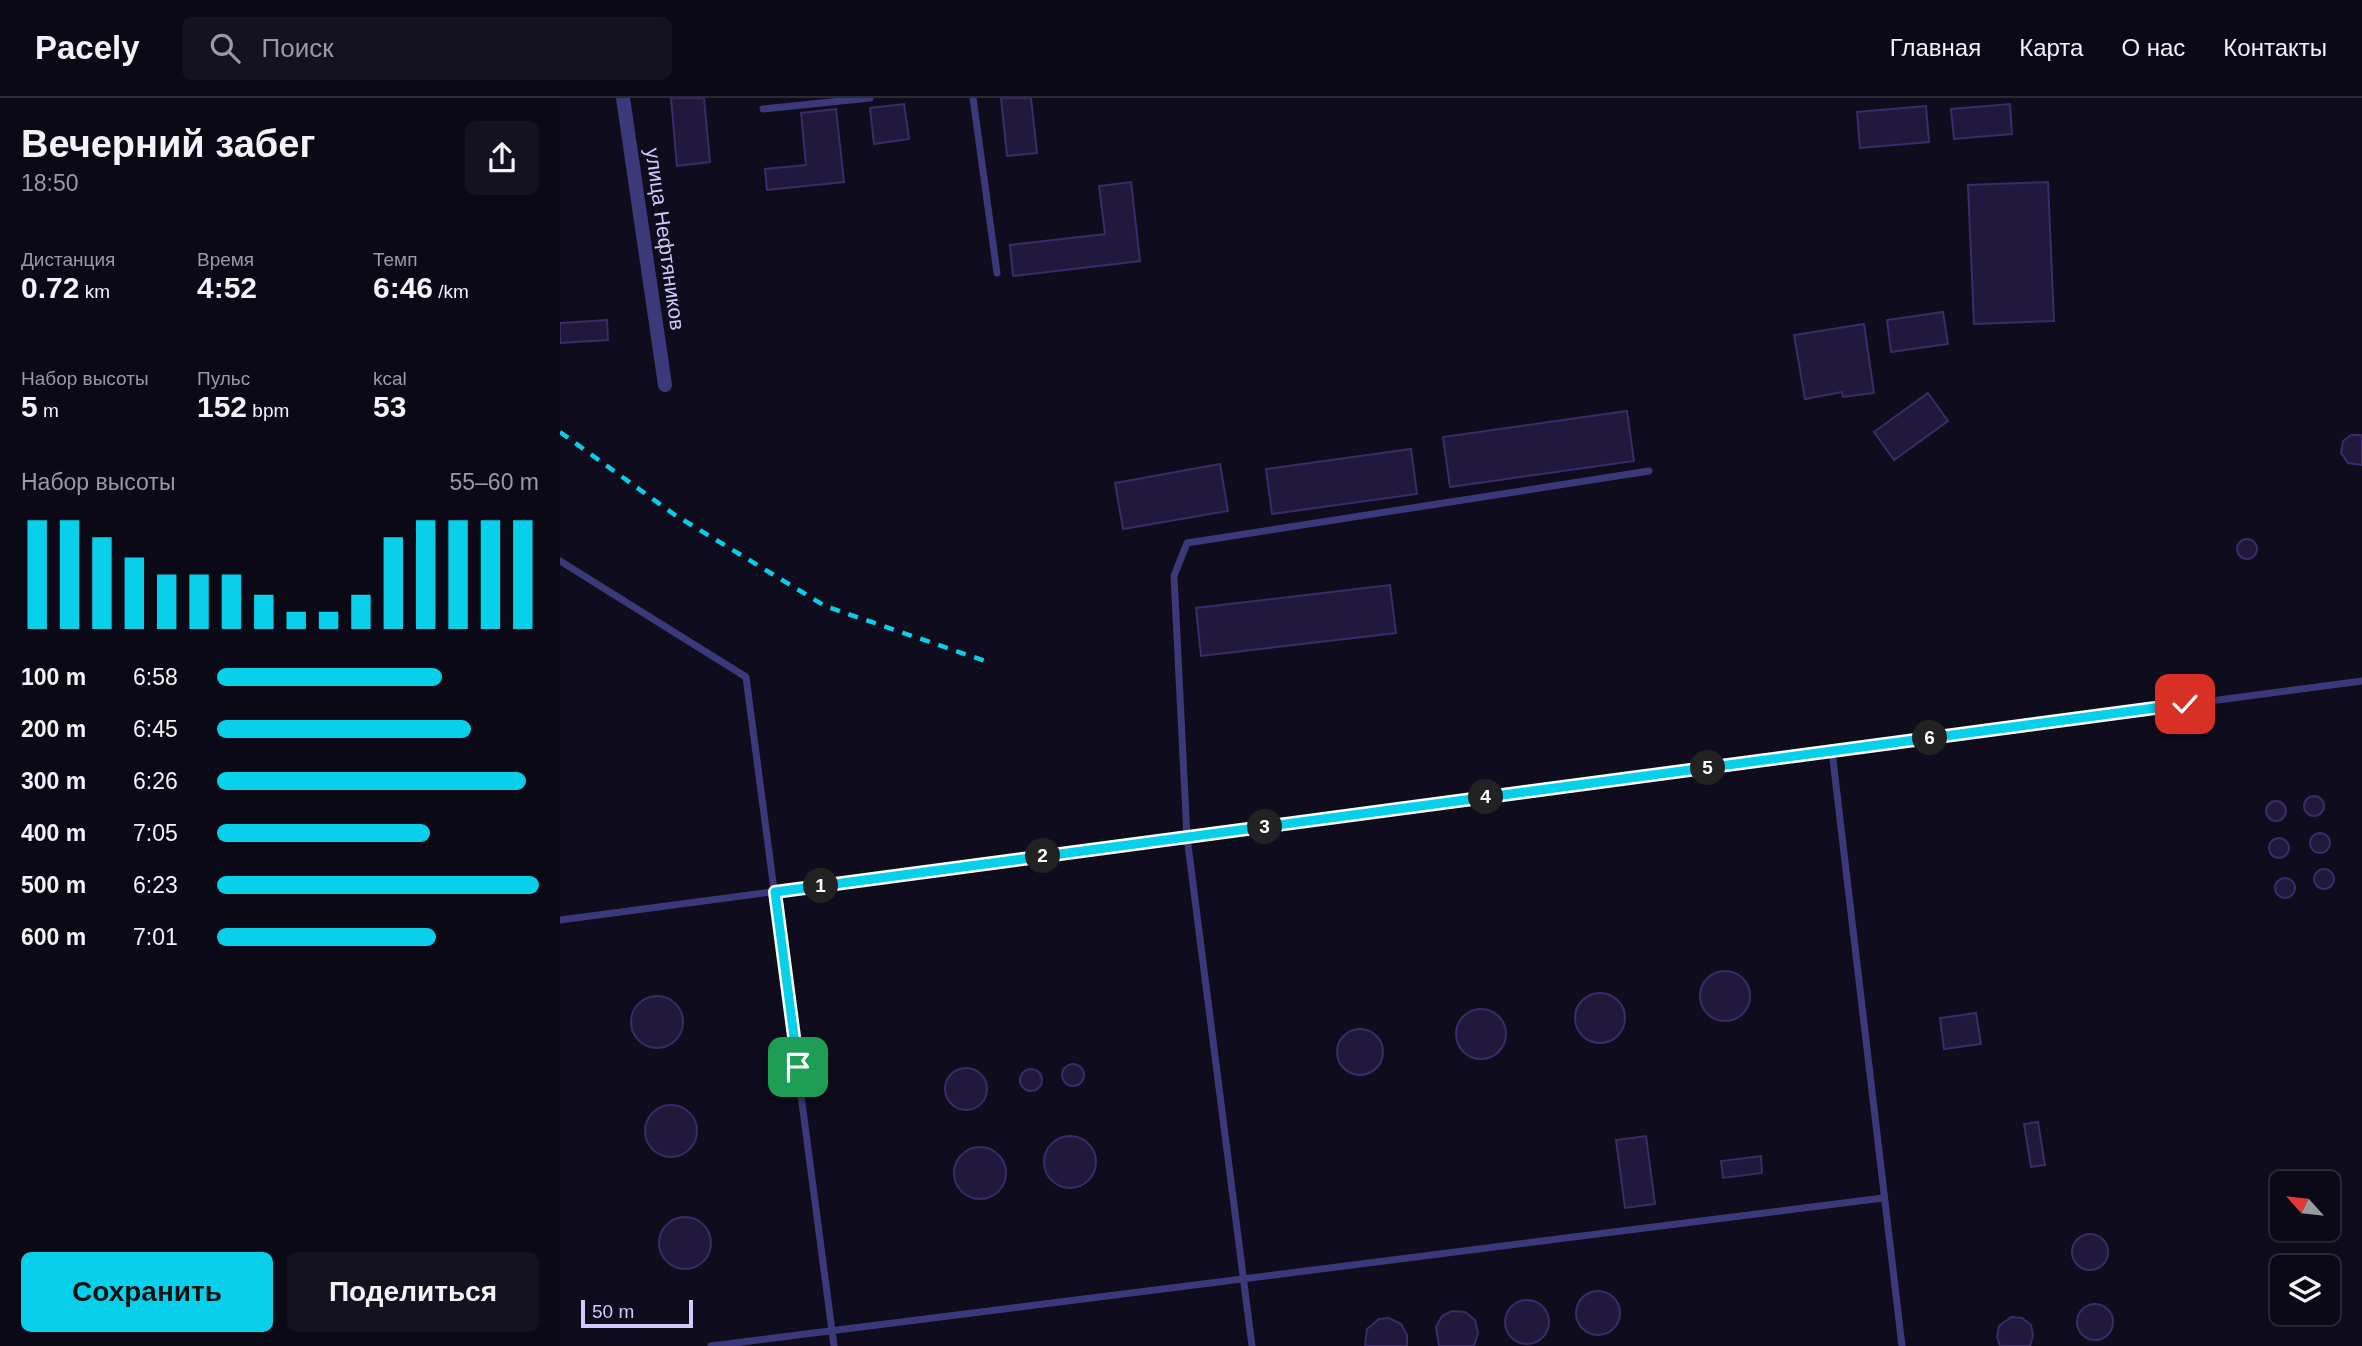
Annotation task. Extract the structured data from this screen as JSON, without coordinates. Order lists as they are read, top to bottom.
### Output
{
  "streets": {
    "street": ["улица Нефтяников"]
  },
  "scale_bar": "50 m",
  "north": "top left",
  "page": {
    "header": "Pacely",
    "search": "Поиск",
    "nav": [
      "Главная",
      "Карта",
      "О нас",
      "Контакты"
    ],
    "heading": ["Вечерний забег", "18:50"],
    "stats": [
      ["Дистанция", "0.72 km"],
      ["Время", "4:52"],
      ["Темп", "6:46 /km"],
      ["Набор высоты", "5 m"],
      ["Пульс", "152 bpm"],
      ["kcal", "53"]
    ],
    "chart": ["Набор высоты", "55–60 m"],
    "list": [
      {
        "name": "100 m",
        "note": "6:58"
      },
      {
        "name": "200 m",
        "note": "6:45"
      },
      {
        "name": "300 m",
        "note": "6:26"
      },
      {
        "name": "400 m",
        "note": "7:05"
      },
      {
        "name": "500 m",
        "note": "6:23"
      },
      {
        "name": "600 m",
        "note": "7:01"
      }
    ],
    "pins": [
      "6",
      "5",
      "4",
      "3",
      "2",
      "1"
    ],
    "buttons": ["Сохранить", "Поделиться"],
    "scale": "50 m"
  }
}
